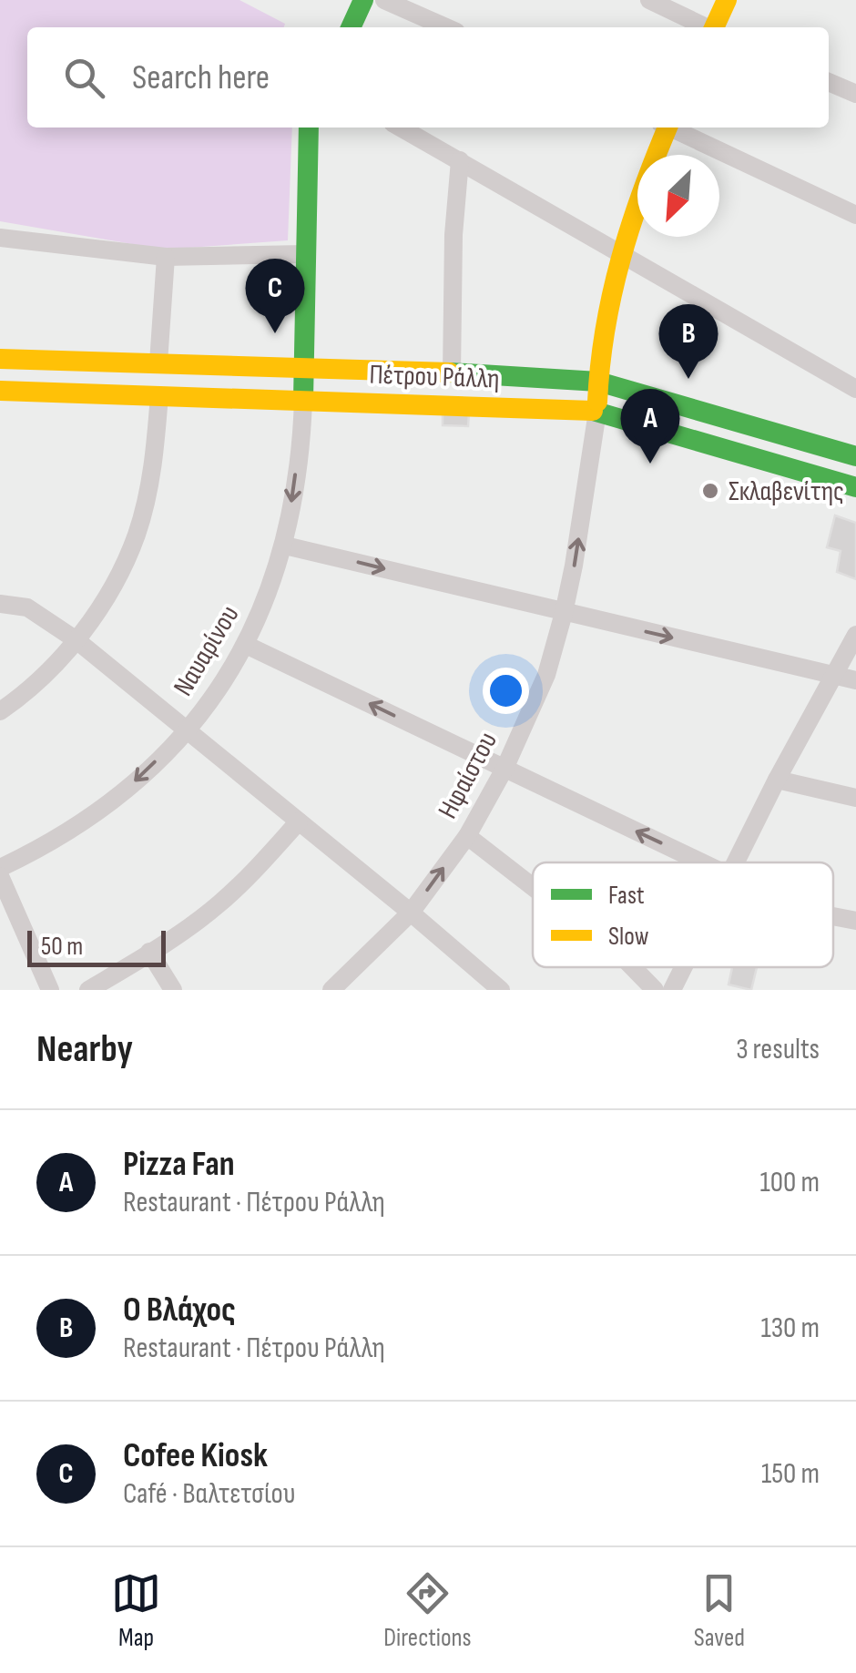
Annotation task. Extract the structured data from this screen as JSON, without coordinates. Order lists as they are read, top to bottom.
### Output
{
  "streets": {
    "main road": ["Πέτρου Ράλλη", "Ναυαρίνου", "Ηφαίστου"]
  },
  "crossings": [
    ["Πέτρου Ράλλη", "Ναυαρίνου"],
    ["Πέτρου Ράλλη", "Ηφαίστου"]
  ],
  "one_way": ["Ναυαρίνου"],
  "places": ["Σκλαβενίτης"],
  "legend": ["Fast", "Slow"],
  "scale_bar": "50 m",
  "north": "bottom left",
  "page": {
    "search": "Search here",
    "pins": ["C", "B", "A"],
    "scale": "50 m",
    "heading": ["Nearby", "3 results"],
    "list": [
      {
        "mark": "A",
        "name": "Pizza Fan",
        "note": "Restaurant · Πέτρου Ράλλη",
        "value": "100 m"
      },
      {
        "mark": "B",
        "name": "Ο Βλάχος",
        "note": "Restaurant · Πέτρου Ράλλη",
        "value": "130 m"
      },
      {
        "mark": "C",
        "name": "Cofee Kiosk",
        "note": "Café · Βαλτετσίου",
        "value": "150 m"
      }
    ],
    "nav": ["Map", "Directions", "Saved"]
  }
}
